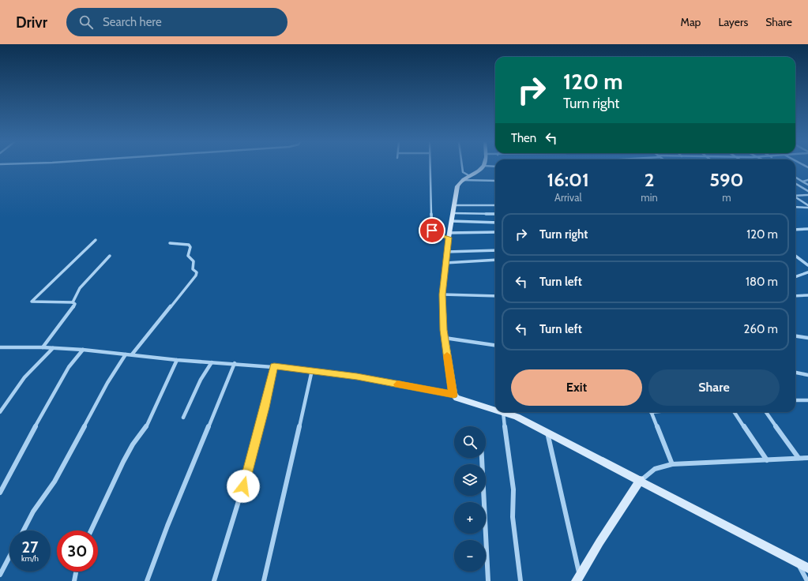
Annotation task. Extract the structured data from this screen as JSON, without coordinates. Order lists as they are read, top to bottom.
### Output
{
  "page": {
    "header": "Drivr",
    "search": "Search here",
    "nav": ["Map", "Layers", "Share"],
    "turn": ["120 m", "Turn right"],
    "then": "Then",
    "eta": [
      "16:01",
      "Arrival",
      "2",
      "min",
      "590",
      "m"
    ],
    "list": [
      {
        "name": "Turn right",
        "value": "120 m"
      },
      {
        "name": "Turn left",
        "value": "180 m"
      },
      {
        "name": "Turn left",
        "value": "260 m"
      }
    ],
    "buttons": ["Exit", "Share"],
    "map_buttons": ["+", "−"],
    "speed": "27 km/h",
    "limit": "30"
  }
}
